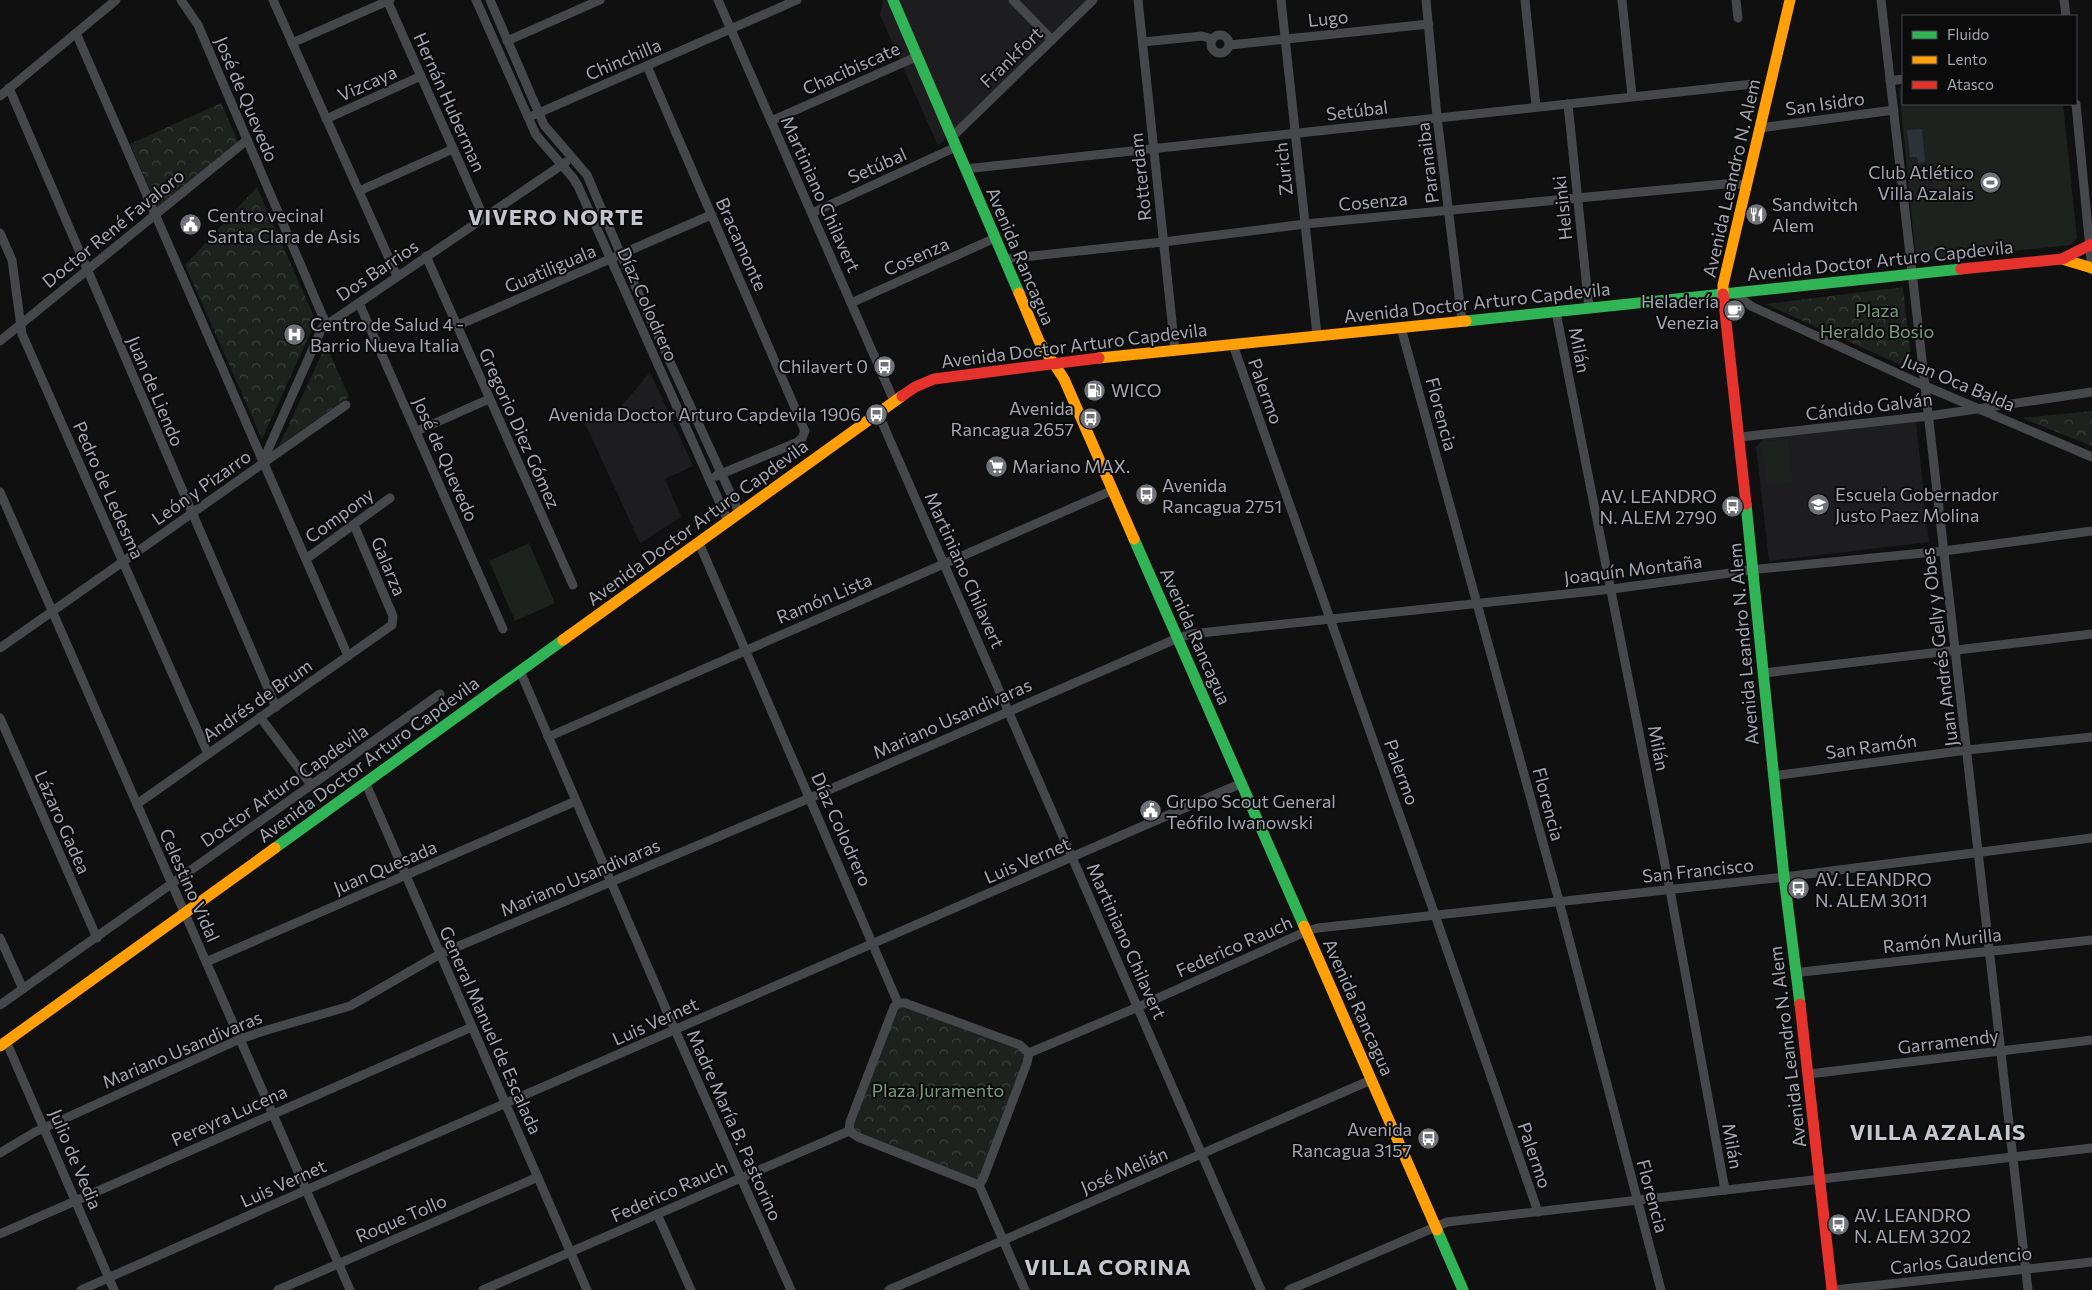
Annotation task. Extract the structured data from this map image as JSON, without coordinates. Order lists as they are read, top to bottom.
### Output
{
  "streets": {
    "main road": ["Avenida Leandro N. Alem", "Avenida Rancagua", "Avenida Doctor Arturo Capdevila"],
    "street": [
      "Lugo",
      "Frankfort",
      "Chinchilla",
      "Chacibiscate",
      "Vizcaya",
      "José de Quevedo",
      "Hernán Huberman",
      "San Isidro",
      "Setúbal",
      "Paranaiba",
      "Zurich",
      "Rotterdam",
      "Martiniano Chilavert",
      "Cosenza",
      "Helsinki",
      "Doctor René Favaloro",
      "Bracamonte",
      "Guatiliguala",
      "Dos Barrios",
      "Díaz Colodrero",
      "Milán",
      "Juan Oca Balda",
      "Juan de Liendo",
      "Palermo",
      "Cándido Galván",
      "Florencia",
      "Gregorio Diez Gómez",
      "León y Pizarro",
      "Pedro de Ledesma",
      "Compony",
      "Galarza",
      "Joaquín Montaña",
      "Ramón Lista",
      "Juan Andrés Gelly y Obes",
      "Andrés de Brum",
      "Mariano Usandivaras",
      "San Ramón",
      "Doctor Arturo Capdevila",
      "Lázaro Gadea",
      "Luis Vernet",
      "Juan Quesada",
      "San Francisco",
      "Celestino Vidal",
      "Ramón Murilla",
      "Federico Rauch",
      "General Manuel de Escalada",
      "Garramendy",
      "Pereyra Lucena",
      "Madre María B. Pastorino",
      "Julio de Vedia",
      "José Melián",
      "Roque Tollo",
      "Carlos Gaudencio"
    ]
  },
  "crossings": [
    ["Lugo", "Paranaiba"],
    ["Lugo", "Zurich"],
    ["Lugo", "Rotterdam"],
    ["Frankfort", "Setúbal"],
    ["Frankfort", "Avenida Rancagua"],
    ["Chinchilla", "Martiniano Chilavert"],
    ["Chinchilla", "Bracamonte"],
    ["Chinchilla", "Díaz Colodrero"],
    ["Chacibiscate", "Martiniano Chilavert"],
    ["Chacibiscate", "Avenida Rancagua"],
    ["Vizcaya", "Hernán Huberman"],
    ["José de Quevedo", "Doctor René Favaloro"],
    ["José de Quevedo", "Dos Barrios"],
    ["Hernán Huberman", "Dos Barrios"],
    ["San Isidro", "Avenida Leandro N. Alem"],
    ["San Isidro", "Juan Andrés Gelly y Obes"],
    ["Setúbal", "Paranaiba"],
    ["Setúbal", "Zurich"],
    ["Setúbal", "Rotterdam"],
    ["Setúbal", "Martiniano Chilavert"],
    ["Setúbal", "Helsinki"],
    ["Setúbal", "Avenida Rancagua"],
    ["Paranaiba", "Cosenza"],
    ["Paranaiba", "Avenida Doctor Arturo Capdevila"],
    ["Zurich", "Cosenza"],
    ["Zurich", "Avenida Doctor Arturo Capdevila"],
    ["Rotterdam", "Cosenza"],
    ["Rotterdam", "Avenida Doctor Arturo Capdevila"],
    ["Avenida Leandro N. Alem", "Cosenza"],
    ["Avenida Leandro N. Alem", "Avenida Doctor Arturo Capdevila"],
    ["Avenida Leandro N. Alem", "Juan Oca Balda"],
    ["Avenida Leandro N. Alem", "Cándido Galván"],
    ["Avenida Leandro N. Alem", "Joaquín Montaña"],
    ["Avenida Leandro N. Alem", "San Ramón"],
    ["Avenida Leandro N. Alem", "San Francisco"],
    ["Avenida Leandro N. Alem", "Ramón Murilla"],
    ["Avenida Leandro N. Alem", "Garramendy"],
    ["Avenida Leandro N. Alem", "Carlos Gaudencio"],
    ["Martiniano Chilavert", "Cosenza"],
    ["Martiniano Chilavert", "Avenida Doctor Arturo Capdevila"],
    ["Martiniano Chilavert", "Ramón Lista"],
    ["Martiniano Chilavert", "Mariano Usandivaras"],
    ["Martiniano Chilavert", "Luis Vernet"],
    ["Martiniano Chilavert", "Federico Rauch"],
    ["Martiniano Chilavert", "José Melián"],
    ["Cosenza", "Helsinki"],
    ["Cosenza", "Avenida Rancagua"],
    ["Helsinki", "Avenida Doctor Arturo Capdevila"],
    ["Doctor René Favaloro", "Juan de Liendo"],
    ["Doctor René Favaloro", "Pedro de Ledesma"],
    ["Bracamonte", "Guatiliguala"],
    ["Bracamonte", "Díaz Colodrero"],
    ["Avenida Rancagua", "Avenida Doctor Arturo Capdevila"],
    ["Avenida Rancagua", "Joaquín Montaña"],
    ["Avenida Rancagua", "Ramón Lista"],
    ["Avenida Rancagua", "Mariano Usandivaras"],
    ["Avenida Rancagua", "Luis Vernet"],
    ["Avenida Rancagua", "San Francisco"],
    ["Avenida Rancagua", "Federico Rauch"],
    ["Avenida Rancagua", "José Melián"],
    ["Avenida Doctor Arturo Capdevila", "Díaz Colodrero"],
    ["Avenida Doctor Arturo Capdevila", "Milán"],
    ["Avenida Doctor Arturo Capdevila", "Juan Oca Balda"],
    ["Avenida Doctor Arturo Capdevila", "Palermo"],
    ["Avenida Doctor Arturo Capdevila", "Florencia"],
    ["Avenida Doctor Arturo Capdevila", "Juan Andrés Gelly y Obes"],
    ["Avenida Doctor Arturo Capdevila", "Celestino Vidal"],
    ["Avenida Doctor Arturo Capdevila", "General Manuel de Escalada"],
    ["Avenida Doctor Arturo Capdevila", "Madre María B. Pastorino"],
    ["Avenida Doctor Arturo Capdevila", "Julio de Vedia"],
    ["Guatiliguala", "Díaz Colodrero"],
    ["Guatiliguala", "Gregorio Diez Gómez"],
    ["Dos Barrios", "Díaz Colodrero"],
    ["Dos Barrios", "Gregorio Diez Gómez"],
    ["Dos Barrios", "León y Pizarro"],
    ["Díaz Colodrero", "Ramón Lista"],
    ["Díaz Colodrero", "Mariano Usandivaras"],
    ["Díaz Colodrero", "Luis Vernet"],
    ["Milán", "Joaquín Montaña"],
    ["Milán", "San Francisco"],
    ["Juan Oca Balda", "Cándido Galván"],
    ["Juan Oca Balda", "Juan Andrés Gelly y Obes"],
    ["Juan de Liendo", "León y Pizarro"],
    ["Juan de Liendo", "Andrés de Brum"],
    ["Palermo", "Joaquín Montaña"],
    ["Palermo", "San Francisco"],
    ["Cándido Galván", "Juan Andrés Gelly y Obes"],
    ["Florencia", "Joaquín Montaña"],
    ["Florencia", "San Francisco"],
    ["León y Pizarro", "Pedro de Ledesma"],
    ["León y Pizarro", "Celestino Vidal"],
    ["Pedro de Ledesma", "Andrés de Brum"],
    ["Compony", "Galarza"],
    ["Galarza", "Andrés de Brum"],
    ["Joaquín Montaña", "Juan Andrés Gelly y Obes"],
    ["Joaquín Montaña", "Mariano Usandivaras"],
    ["Ramón Lista", "Madre María B. Pastorino"],
    ["Juan Andrés Gelly y Obes", "San Ramón"],
    ["Juan Andrés Gelly y Obes", "San Francisco"],
    ["Juan Andrés Gelly y Obes", "Ramón Murilla"],
    ["Juan Andrés Gelly y Obes", "Garramendy"],
    ["Juan Andrés Gelly y Obes", "Carlos Gaudencio"],
    ["Andrés de Brum", "Celestino Vidal"],
    ["Mariano Usandivaras", "Celestino Vidal"],
    ["Mariano Usandivaras", "General Manuel de Escalada"],
    ["Mariano Usandivaras", "Madre María B. Pastorino"],
    ["Mariano Usandivaras", "Julio de Vedia"],
    ["Doctor Arturo Capdevila", "Lázaro Gadea"],
    ["Doctor Arturo Capdevila", "Celestino Vidal"],
    ["Luis Vernet", "Celestino Vidal"],
    ["Luis Vernet", "General Manuel de Escalada"],
    ["Luis Vernet", "Madre María B. Pastorino"],
    ["Luis Vernet", "Julio de Vedia"],
    ["Juan Quesada", "Celestino Vidal"],
    ["Juan Quesada", "General Manuel de Escalada"],
    ["Juan Quesada", "Madre María B. Pastorino"],
    ["San Francisco", "Federico Rauch"],
    ["Celestino Vidal", "Pereyra Lucena"],
    ["Celestino Vidal", "Roque Tollo"],
    ["Federico Rauch", "General Manuel de Escalada"],
    ["Federico Rauch", "Madre María B. Pastorino"],
    ["General Manuel de Escalada", "Pereyra Lucena"],
    ["General Manuel de Escalada", "Roque Tollo"],
    ["Pereyra Lucena", "Julio de Vedia"]
  ],
  "districts": ["VIVERO NORTE", "VILLA AZALAIS", "VILLA CORINA"],
  "parks": ["Plaza Heraldo Bosio", "Plaza Juramento"],
  "places": {
    "sports": ["Club Atlético Villa Azalais"],
    "restaurant": ["Sandwitch Alem"],
    "public building": ["Centro vecinal Santa Clara de Asis", "Grupo Scout General Teófilo Iwanowski"],
    "cafe": ["Heladería Venezia"],
    "hospital": ["Centro de Salud 4 - Barrio Nueva Italia"],
    "bus stop": [
      "Chilavert 0",
      "Avenida Doctor Arturo Capdevila 1906",
      "Avenida Rancagua 2657",
      "Avenida Rancagua 2751",
      "AV. LEANDRO N. ALEM 2790",
      "AV. LEANDRO N. ALEM 3011",
      "Avenida Rancagua 3157",
      "AV. LEANDRO N. ALEM 3202"
    ],
    "fuel station": ["WICO"],
    "supermarket": ["Mariano MAX."],
    "school or university": ["Escuela Gobernador Justo Paez Molina"]
  },
  "legend": ["Fluido", "Lento", "Atasco"]
}
